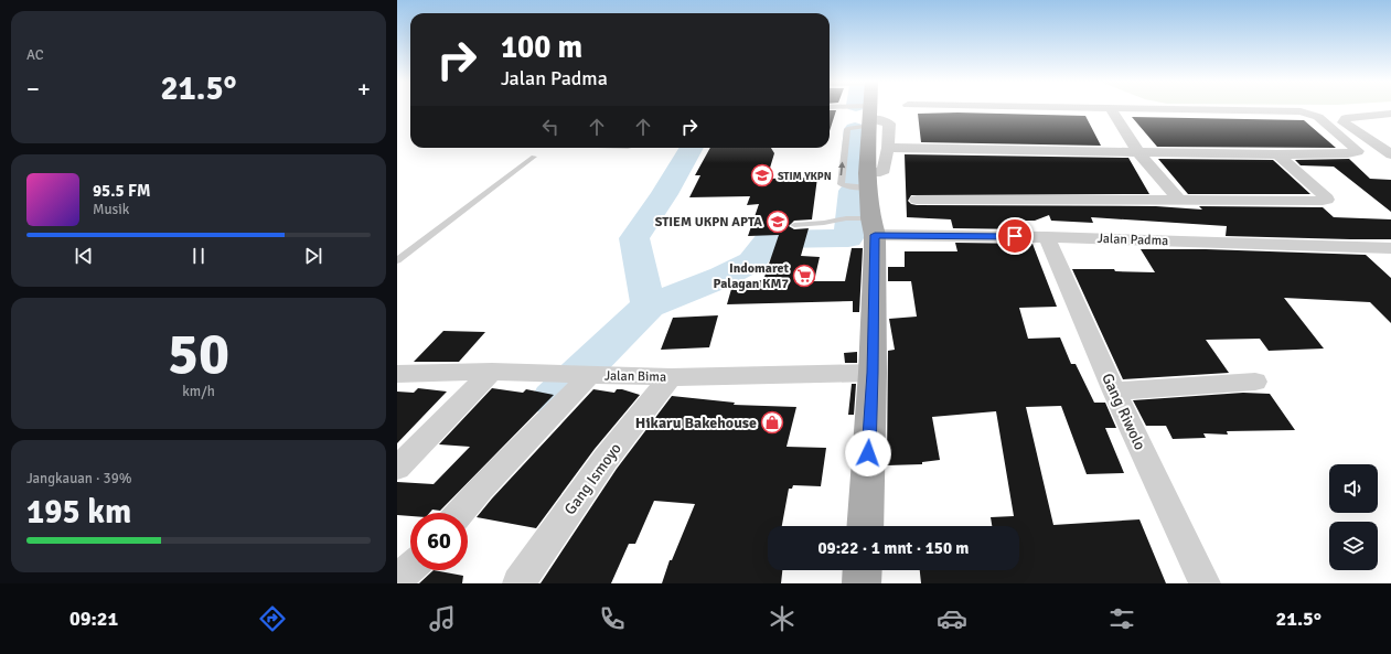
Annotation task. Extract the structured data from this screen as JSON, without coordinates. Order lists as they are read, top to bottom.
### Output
{
  "streets": {
    "street": [
      "Jalan Padma",
      "Jalan Bima",
      "Gang Riwolo",
      "Gang Ismoyo"
    ]
  },
  "crossings": [
    ["Jalan Padma", "Gang Riwolo"],
    ["Jalan Bima", "Gang Ismoyo"]
  ],
  "places": {
    "school or university": ["STIM YKPN", "STIEM UKPN APTA"],
    "supermarket": ["Indomaret Palagan KM7"],
    "shop": ["Hikaru Bakehouse"]
  },
  "page": {
    "tile": [
      "AC",
      ["50", "km/h"],
      ["Jangkauan · 39%", "195 km"]
    ],
    "turn": ["100 m", "Jalan Padma"],
    "heat": ["−", "21.5°", "+"],
    "song": ["95.5 FM", "Musik"],
    "limit": "60",
    "trip": "09:22 · 1 mnt · 150 m",
    "tabs": ["09:21", "21.5°"]
  }
}
